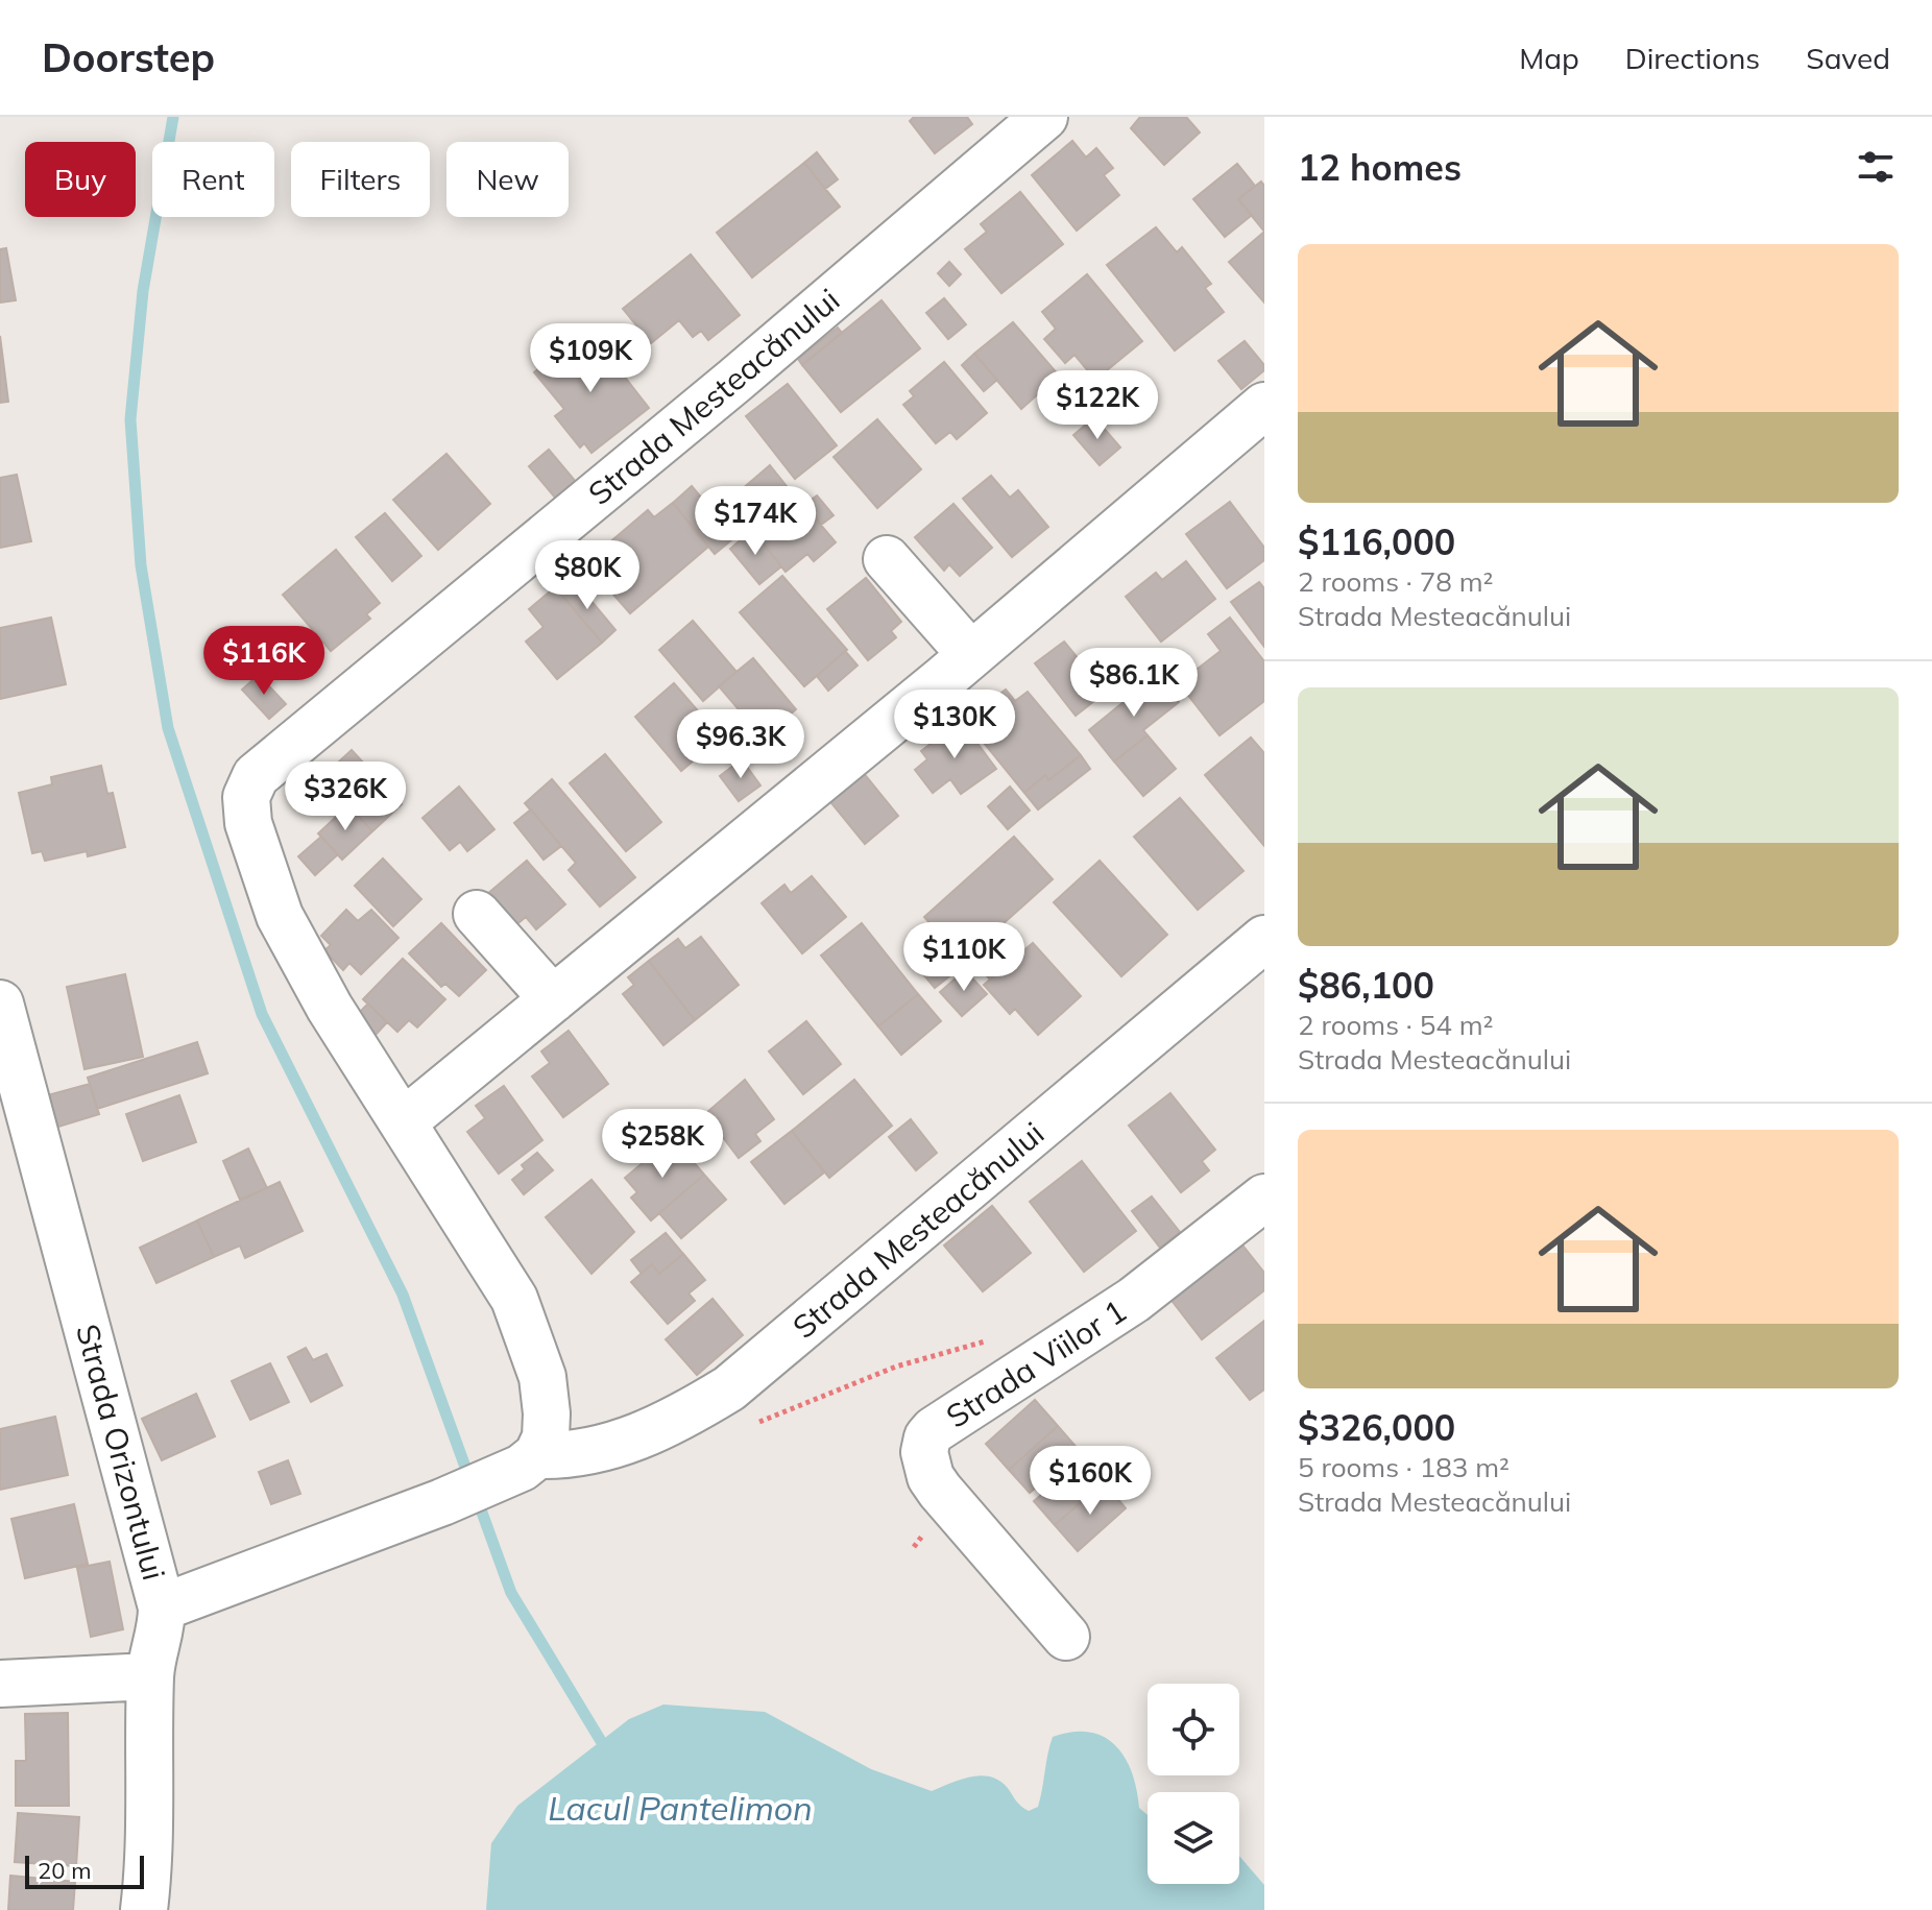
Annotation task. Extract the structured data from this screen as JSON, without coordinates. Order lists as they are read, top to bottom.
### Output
{
  "streets": {
    "street": ["Strada Mesteacănului", "Strada Viilor 1", "Strada Orizontului"]
  },
  "crossings": [
    ["Strada Mesteacănului", "Strada Orizontului"]
  ],
  "water": ["Lacul Pantelimon"],
  "scale_bar": "20 m",
  "page": {
    "header": "Doorstep",
    "nav": ["Map", "Directions", "Saved"],
    "heading": "12 homes",
    "chip": [
      "Buy",
      "Rent",
      "Filters",
      "New"
    ],
    "list": [
      {
        "name": "$116,000",
        "note": "2 rooms · 78 m² · Strada Mesteacănului"
      },
      {
        "name": "$86,100",
        "note": "2 rooms · 54 m² · Strada Mesteacănului"
      },
      {
        "name": "$326,000",
        "note": "5 rooms · 183 m² · Strada Mesteacănului"
      }
    ],
    "price": [
      "$109K",
      "$122K",
      "$174K",
      "$80K",
      "$116K",
      "$86.1K",
      "$130K",
      "$96.3K",
      "$326K",
      "$110K",
      "$258K",
      "$160K"
    ],
    "scale": "20 m"
  }
}
